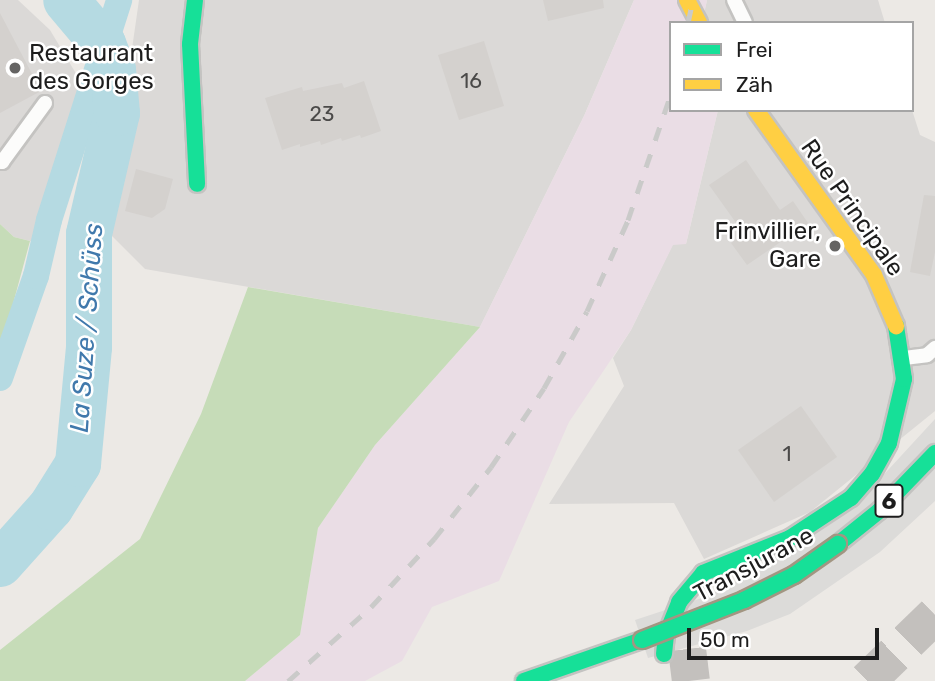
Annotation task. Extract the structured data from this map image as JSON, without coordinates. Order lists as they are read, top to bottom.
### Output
{
  "streets": {
    "main road": ["Rue Principale", "6", "Transjurane"]
  },
  "water": ["La Suze / Schüss"],
  "places": ["Restaurant des Gorges", "Frinvillier, Gare"],
  "house_numbers": ["16", "23", "1"],
  "legend": ["Frei", "Zäh"],
  "scale_bar": "50 m"
}
